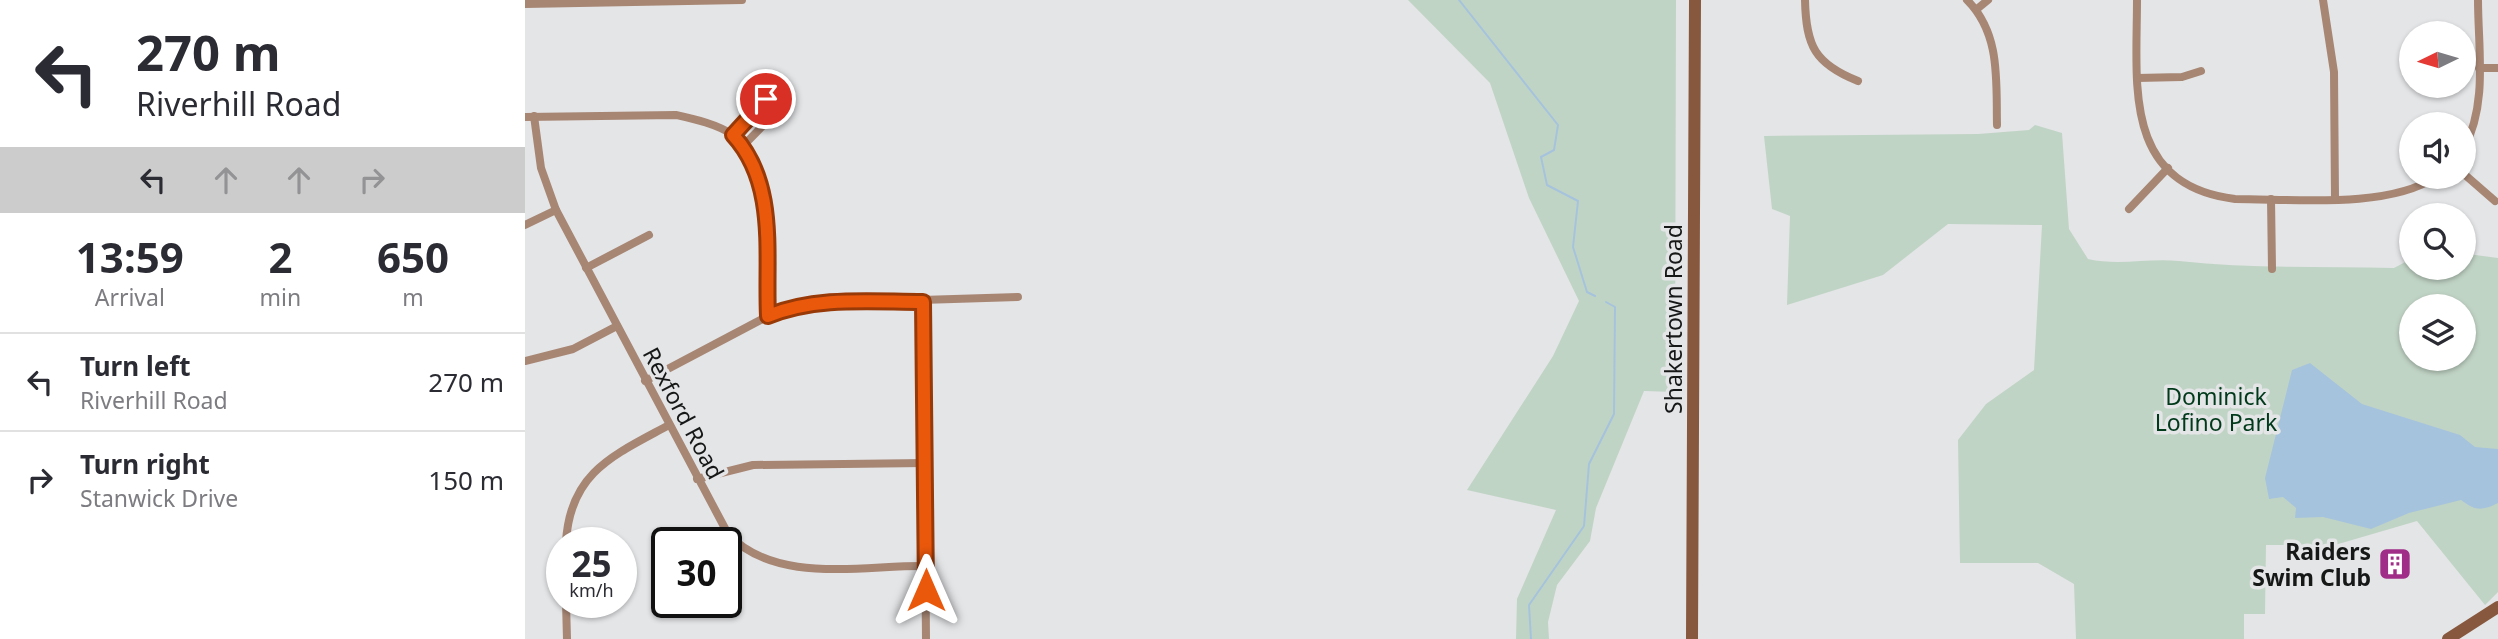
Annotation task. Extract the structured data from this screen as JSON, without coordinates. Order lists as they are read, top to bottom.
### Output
{
  "streets": {
    "street": ["Shakertown Road", "Rexford Road"]
  },
  "parks": ["Dominick Lofino Park"],
  "places": {
    "building": ["Raiders Swim Club"]
  },
  "north": "left",
  "page": {
    "turn": ["270 m", "Riverhill Road"],
    "eta": [
      "13:59",
      "Arrival",
      "2",
      "min",
      "650",
      "m"
    ],
    "list": [
      {
        "name": "Turn left",
        "note": "Riverhill Road",
        "value": "270 m"
      },
      {
        "name": "Turn right",
        "note": "Stanwick Drive",
        "value": "150 m"
      }
    ],
    "speed": "25 km/h",
    "limit": "30"
  }
}
